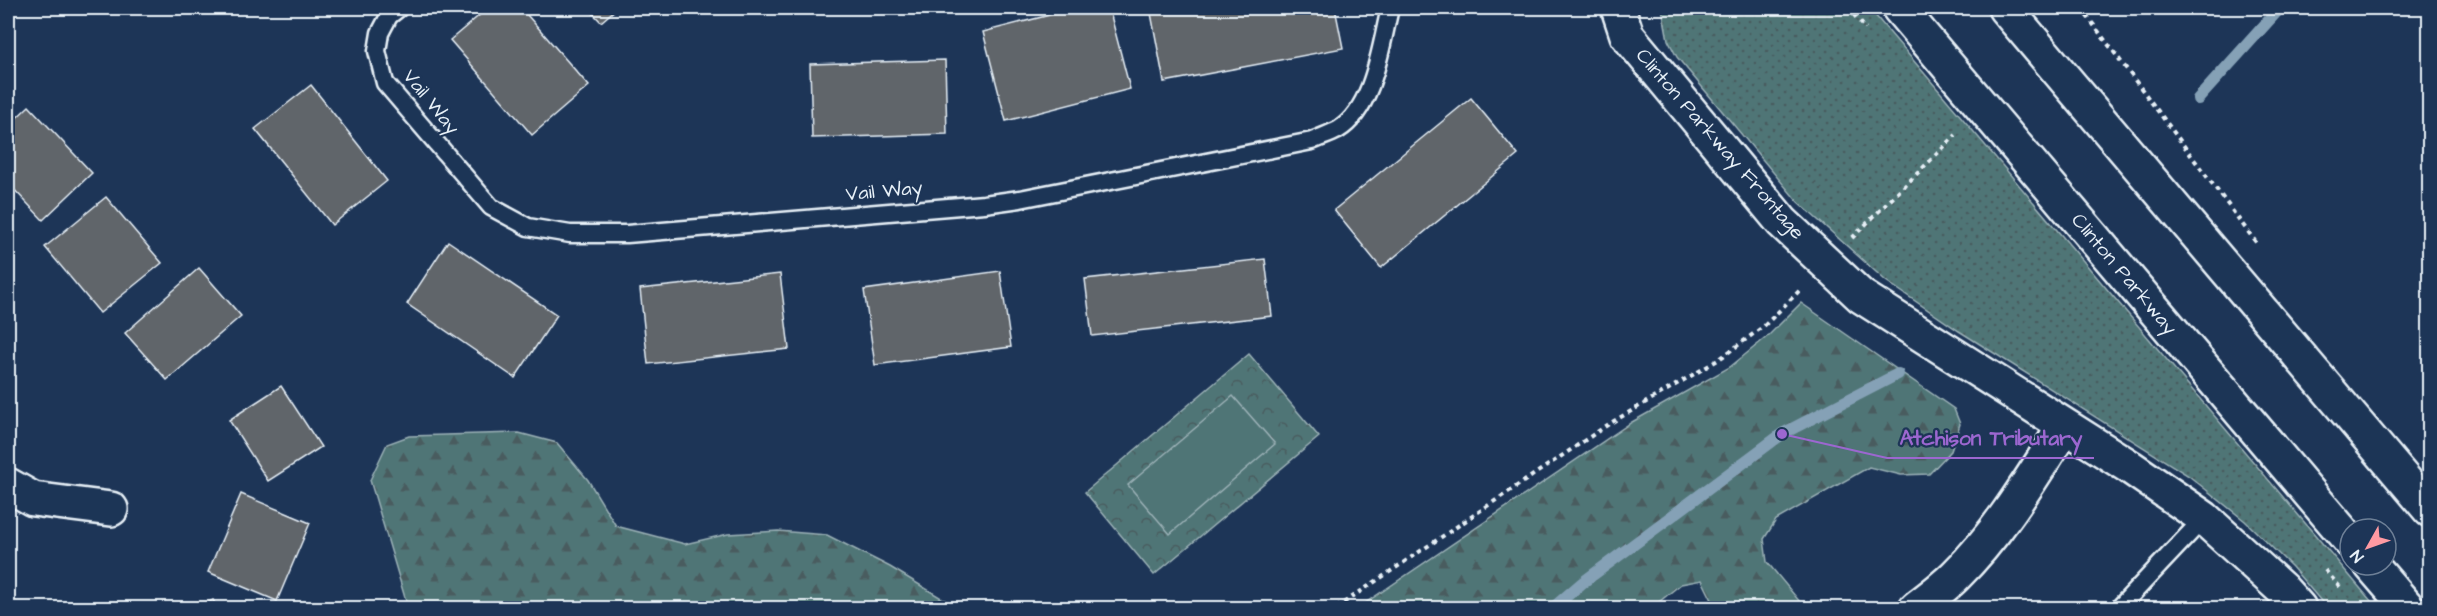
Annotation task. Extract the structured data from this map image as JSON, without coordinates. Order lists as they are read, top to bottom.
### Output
{
  "streets": {
    "main road": ["Clinton Parkway Frontage", "Clinton Parkway"],
    "lane": ["Vail Way"]
  },
  "places": ["Atchison Tributary"],
  "north": "bottom left"
}
